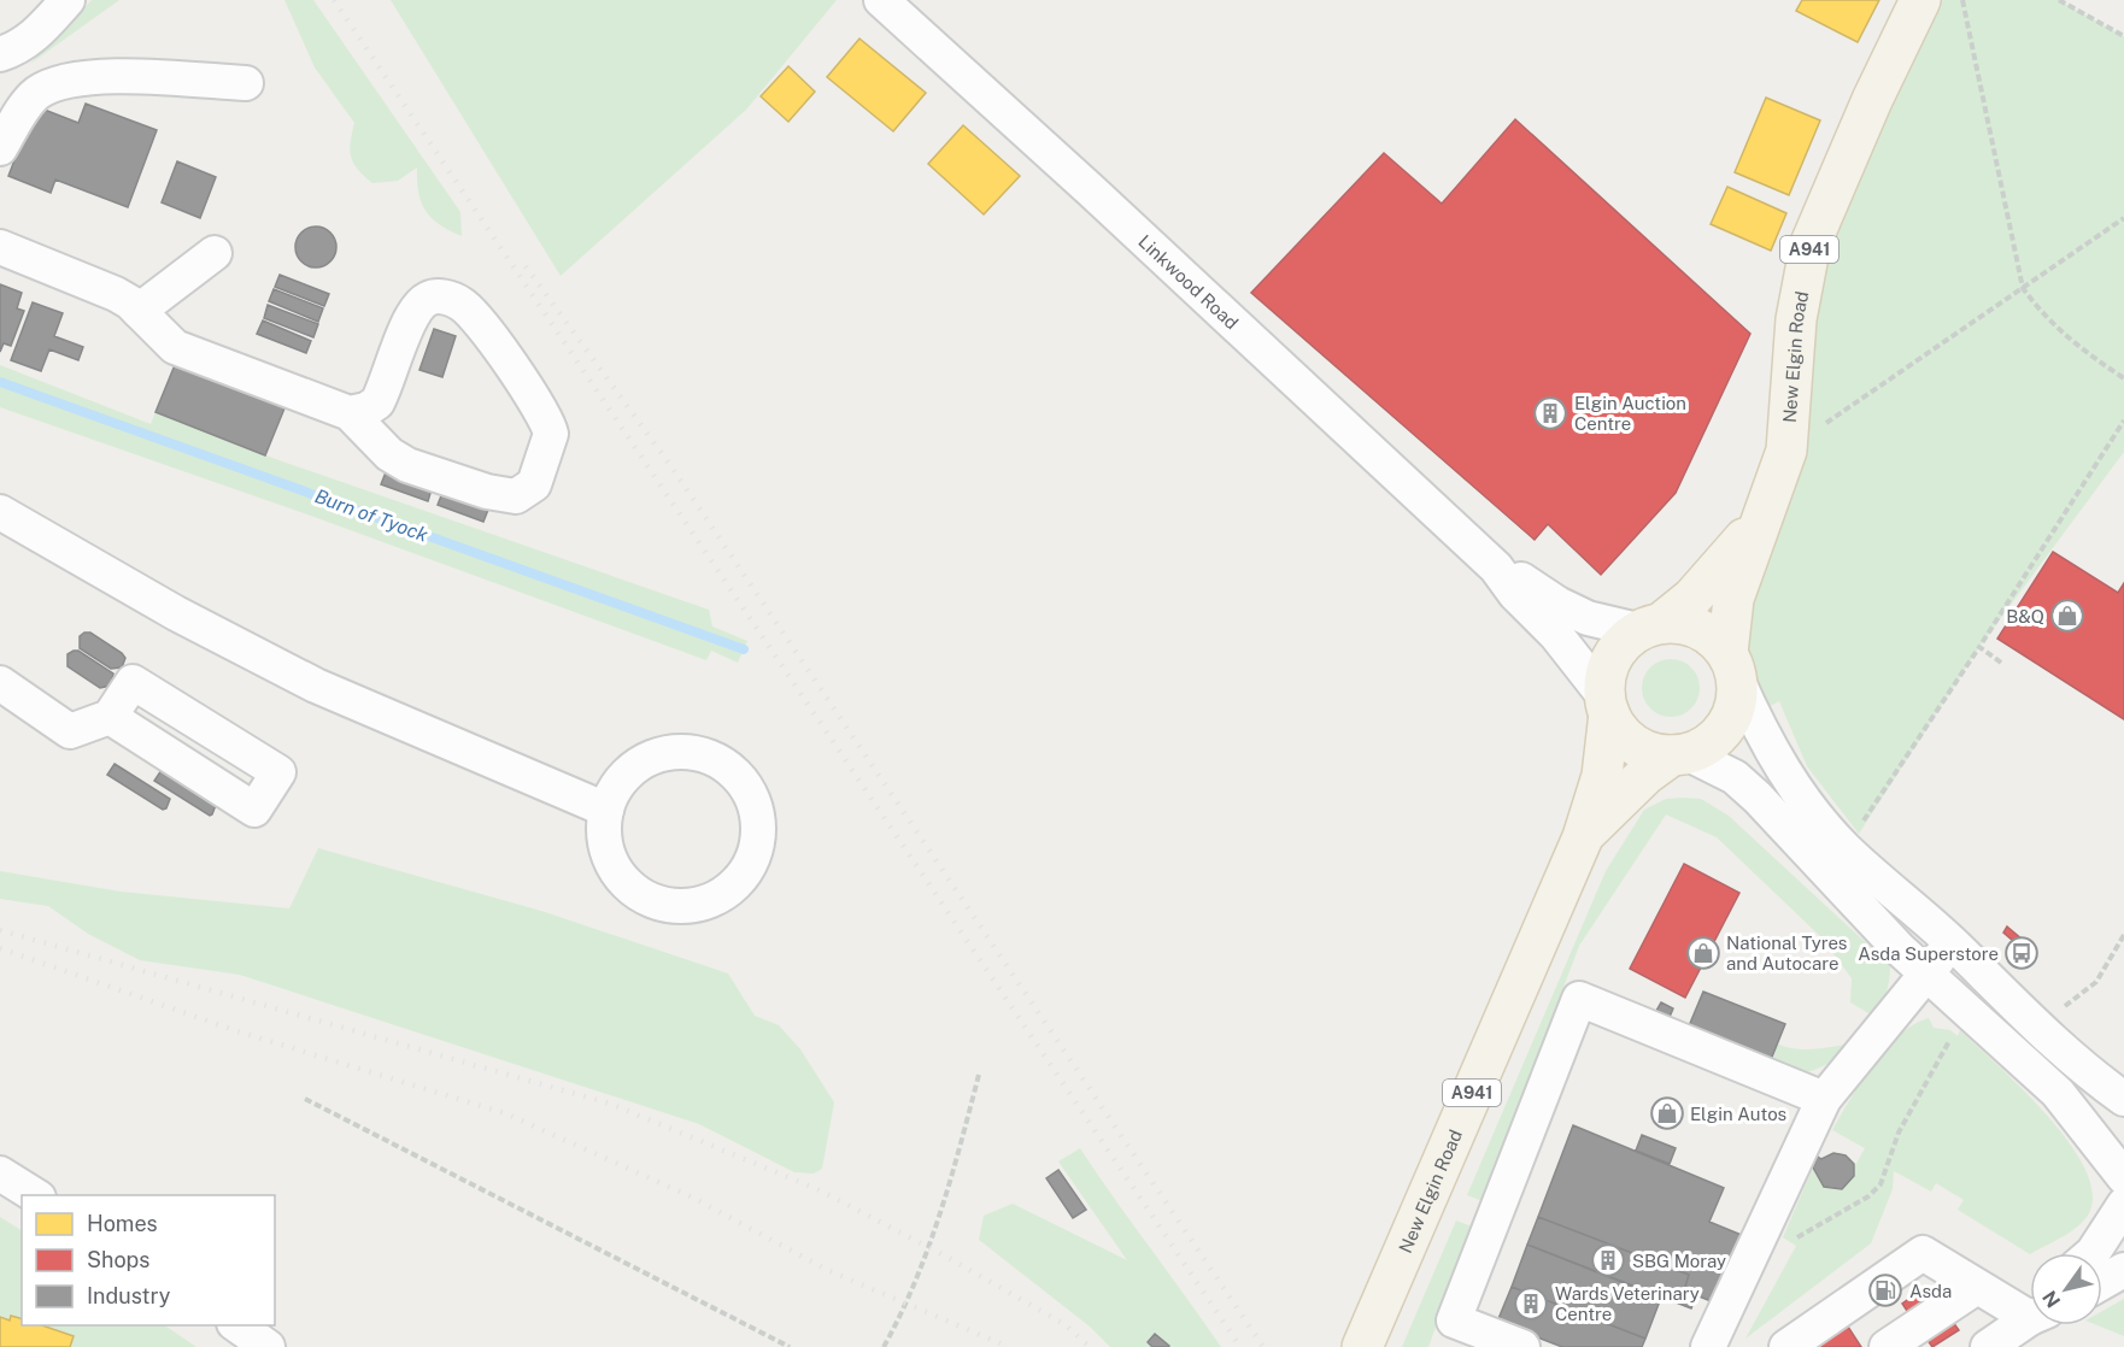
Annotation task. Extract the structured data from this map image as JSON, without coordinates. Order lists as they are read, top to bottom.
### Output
{
  "streets": {
    "main road": ["A941", "New Elgin Road"],
    "street": ["Linkwood Road"]
  },
  "crossings": [
    ["Linkwood Road", "New Elgin Road"]
  ],
  "water": ["Burn of Tyock"],
  "places": {
    "building": ["Elgin Auction Centre", "SBG Moray", "Wards Veterinary Centre"],
    "shop": ["B&Q", "National Tyres and Autocare", "Elgin Autos"],
    "bus stop": ["Asda Superstore"],
    "fuel station": ["Asda"]
  },
  "legend": ["Homes", "Shops", "Industry"],
  "north": "bottom left"
}
